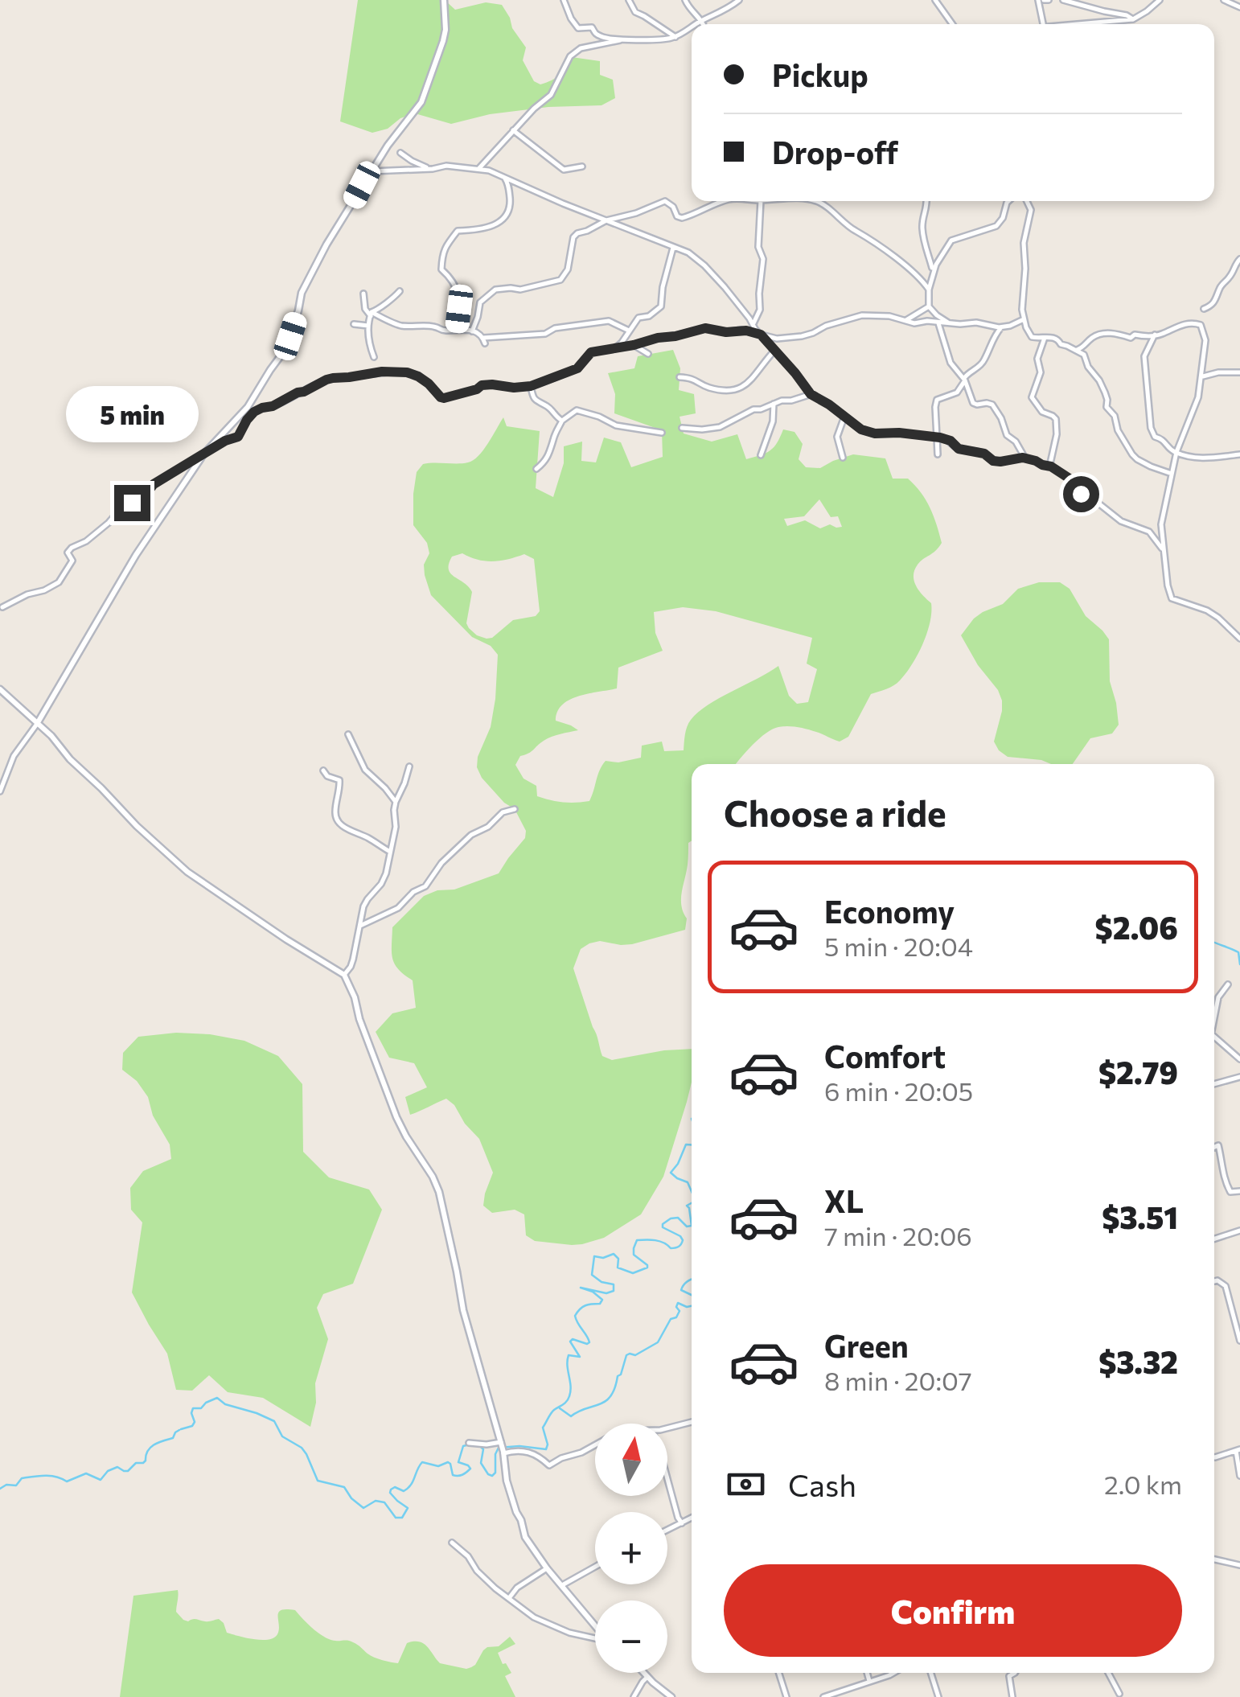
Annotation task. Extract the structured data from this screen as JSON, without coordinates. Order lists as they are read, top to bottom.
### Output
{
  "north": "top",
  "page": {
    "banner": ["Pickup", "Drop-off"],
    "bubble": "5 min",
    "heading": "Choose a ride",
    "list": [
      {
        "name": "Economy",
        "note": "5 min · 20:04",
        "value": "$2.06"
      },
      {
        "name": "Comfort",
        "note": "6 min · 20:05",
        "value": "$2.79"
      },
      {
        "name": "XL",
        "note": "7 min · 20:06",
        "value": "$3.51"
      },
      {
        "name": "Green",
        "note": "8 min · 20:07",
        "value": "$3.32"
      }
    ],
    "map_buttons": ["+", "−"],
    "pay": ["Cash", "2.0 km"],
    "buttons": "Confirm"
  }
}
